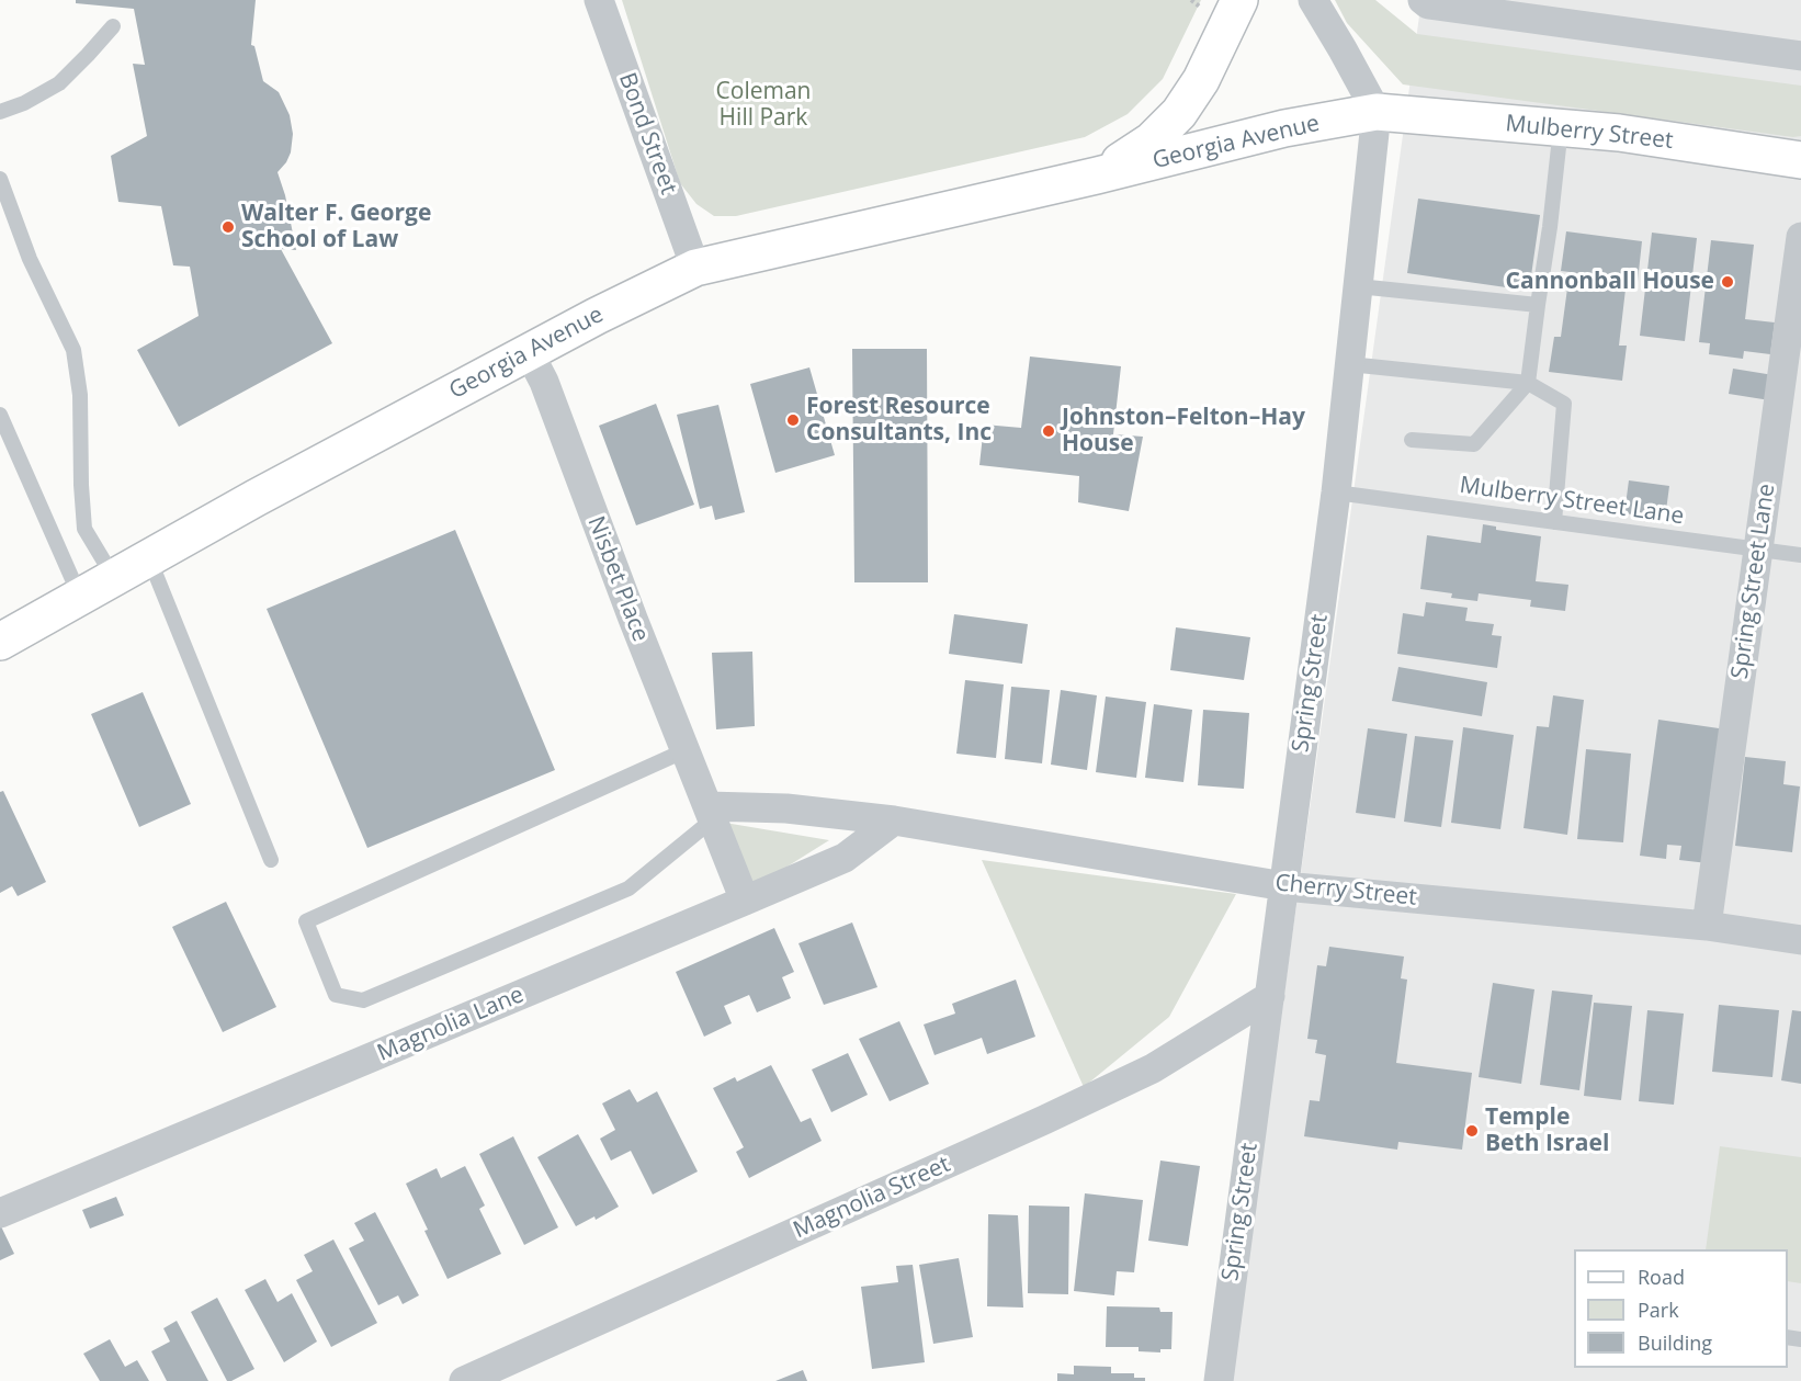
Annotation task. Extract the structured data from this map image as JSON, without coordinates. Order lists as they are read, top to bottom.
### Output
{
  "streets": {
    "main road": ["Mulberry Street", "Georgia Avenue"],
    "street": [
      "Bond Street",
      "Nisbet Place",
      "Spring Street Lane",
      "Spring Street",
      "Cherry Street",
      "Magnolia Lane",
      "Magnolia Street"
    ],
    "lane": ["Mulberry Street Lane"]
  },
  "crossings": [
    ["Mulberry Street", "Georgia Avenue"],
    ["Mulberry Street", "Spring Street"],
    ["Bond Street", "Georgia Avenue"],
    ["Georgia Avenue", "Nisbet Place"],
    ["Georgia Avenue", "Spring Street"],
    ["Mulberry Street Lane", "Spring Street Lane"],
    ["Mulberry Street Lane", "Spring Street"],
    ["Nisbet Place", "Magnolia Lane"],
    ["Spring Street Lane", "Cherry Street"],
    ["Spring Street", "Cherry Street"],
    ["Spring Street", "Magnolia Street"],
    ["Cherry Street", "Magnolia Lane"]
  ],
  "parks": ["Coleman Hill Park"],
  "places": [
    "Walter F. George School of Law",
    "Cannonball House",
    "Forest Resource Consultants, Inc",
    "Johnston–Felton–Hay House",
    "Temple Beth Israel"
  ],
  "legend": ["Road", "Park", "Building"]
}
